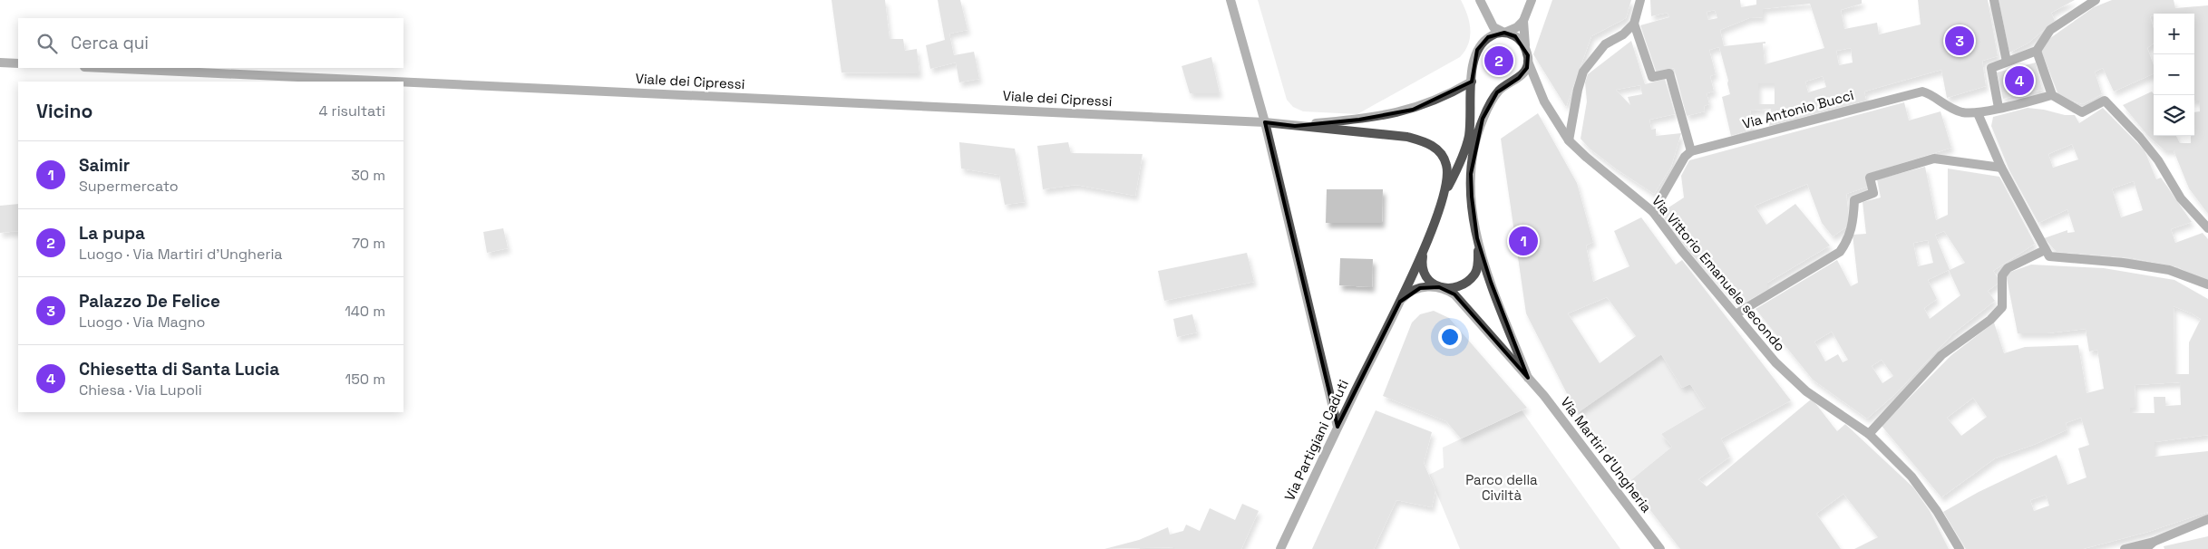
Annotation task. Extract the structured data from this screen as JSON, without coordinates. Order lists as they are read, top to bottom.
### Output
{
  "streets": {
    "street": [
      "Viale dei Cipressi",
      "Via Antonio Bucci",
      "Via Vittorio Emanuele secondo",
      "Via Partigiani Caduti",
      "Via Martiri d'Ungheria"
    ]
  },
  "crossings": [
    ["Via Vittorio Emanuele secondo", "Via Martiri d'Ungheria"]
  ],
  "parks": ["Parco della Civiltà"],
  "page": {
    "map_buttons": ["+", "−"],
    "search": "Cerca qui",
    "pins": [
      "3",
      "2",
      "4",
      "1"
    ],
    "heading": ["Vicino", "4 risultati"],
    "list": [
      {
        "mark": "1",
        "name": "Saimir",
        "note": "Supermercato",
        "value": "30 m"
      },
      {
        "mark": "2",
        "name": "La pupa",
        "note": "Luogo · Via Martiri d'Ungheria",
        "value": "70 m"
      },
      {
        "mark": "3",
        "name": "Palazzo De Felice",
        "note": "Luogo · Via Magno",
        "value": "140 m"
      },
      {
        "mark": "4",
        "name": "Chiesetta di Santa Lucia",
        "note": "Chiesa · Via Lupoli",
        "value": "150 m"
      }
    ]
  }
}
